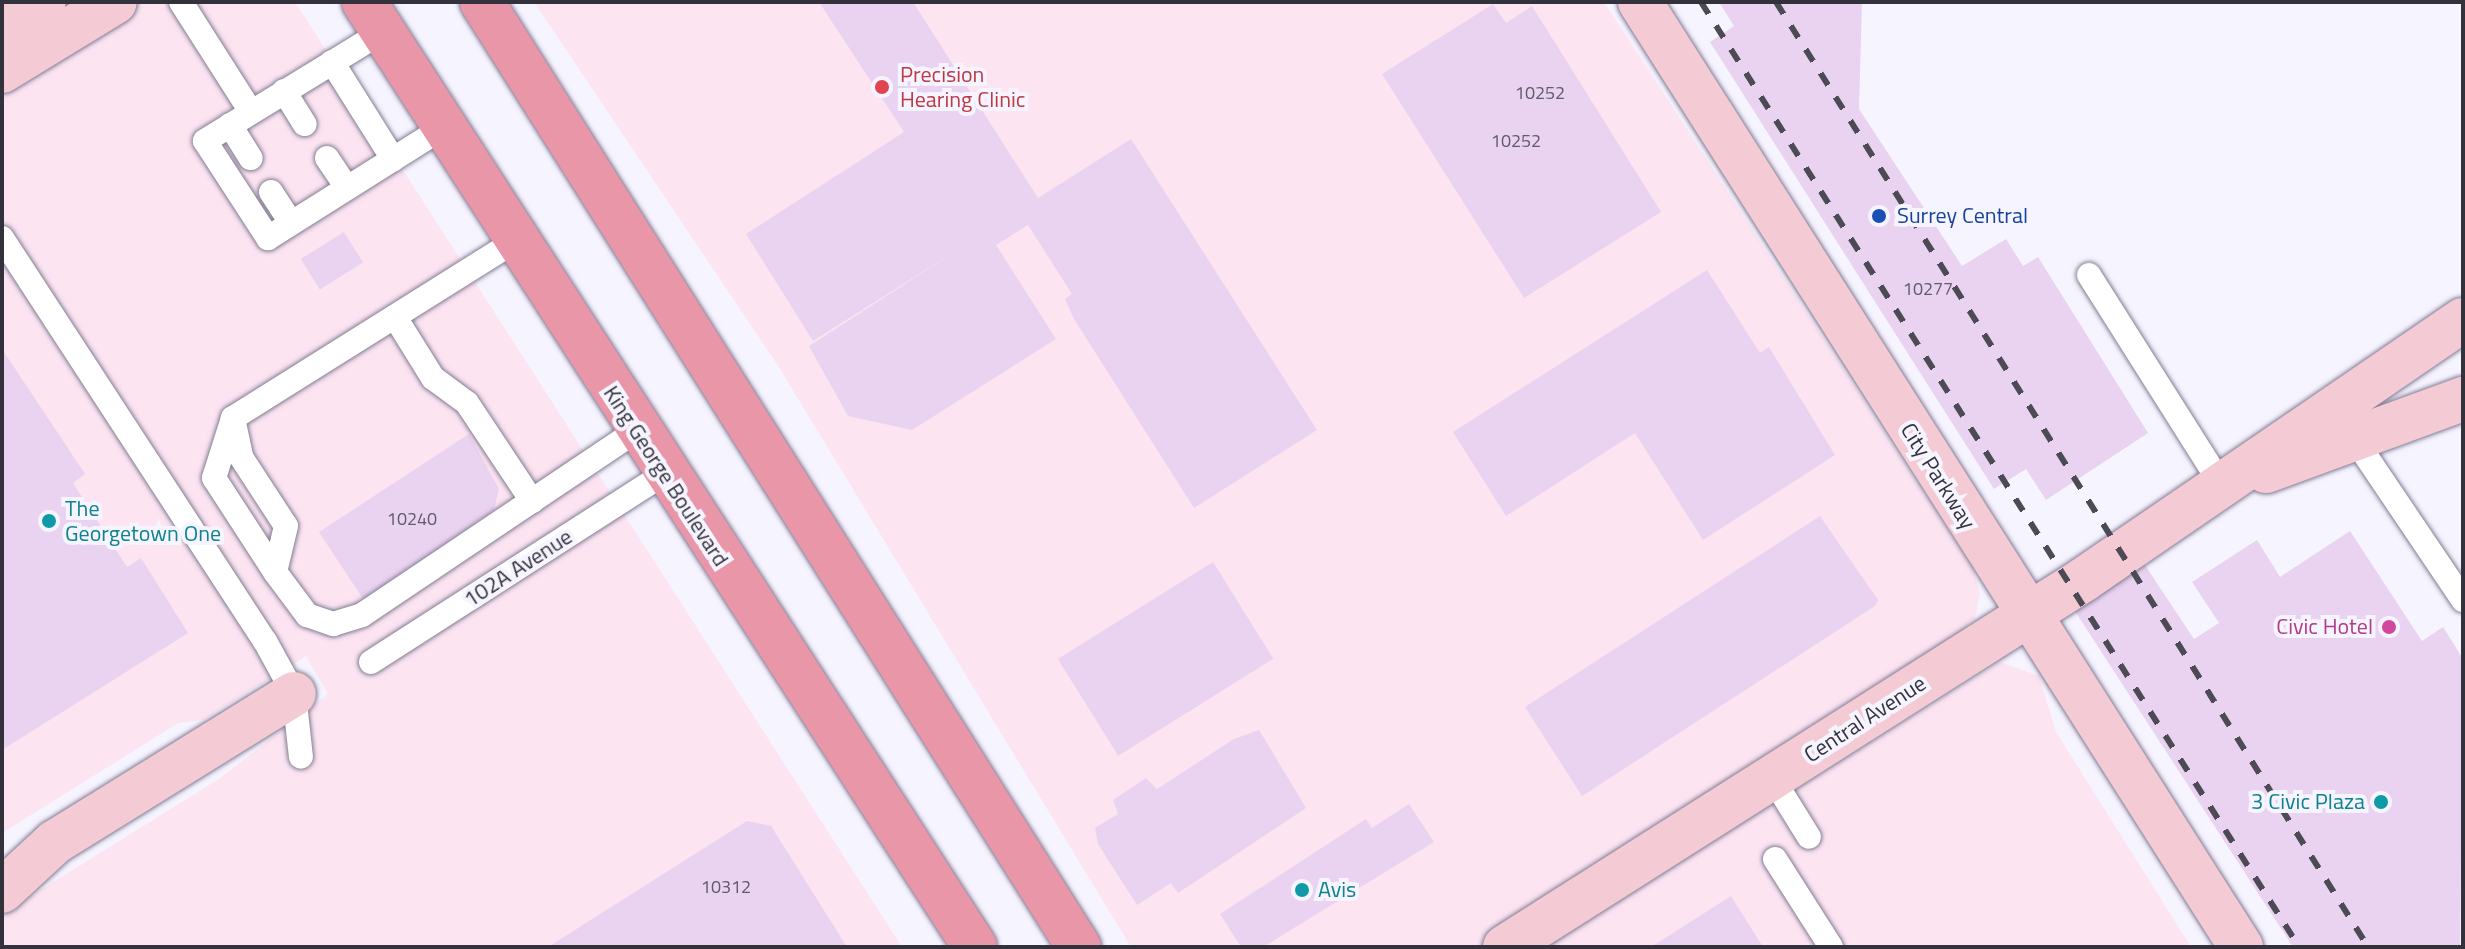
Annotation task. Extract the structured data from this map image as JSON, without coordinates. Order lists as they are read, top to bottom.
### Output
{
  "streets": {
    "main road": ["King George Boulevard"],
    "street": ["City Parkway", "Central Avenue"],
    "lane": ["102A Avenue"]
  },
  "crossings": [
    ["King George Boulevard", "102A Avenue"],
    ["City Parkway", "Central Avenue"]
  ],
  "places": [
    "Precision Hearing Clinic",
    "Surrey Central",
    "The Georgetown One",
    "Civic Hotel",
    "3 Civic Plaza",
    "Avis"
  ],
  "house_numbers": [
    "10252",
    "10252",
    "10277",
    "10240",
    "10312"
  ]
}
